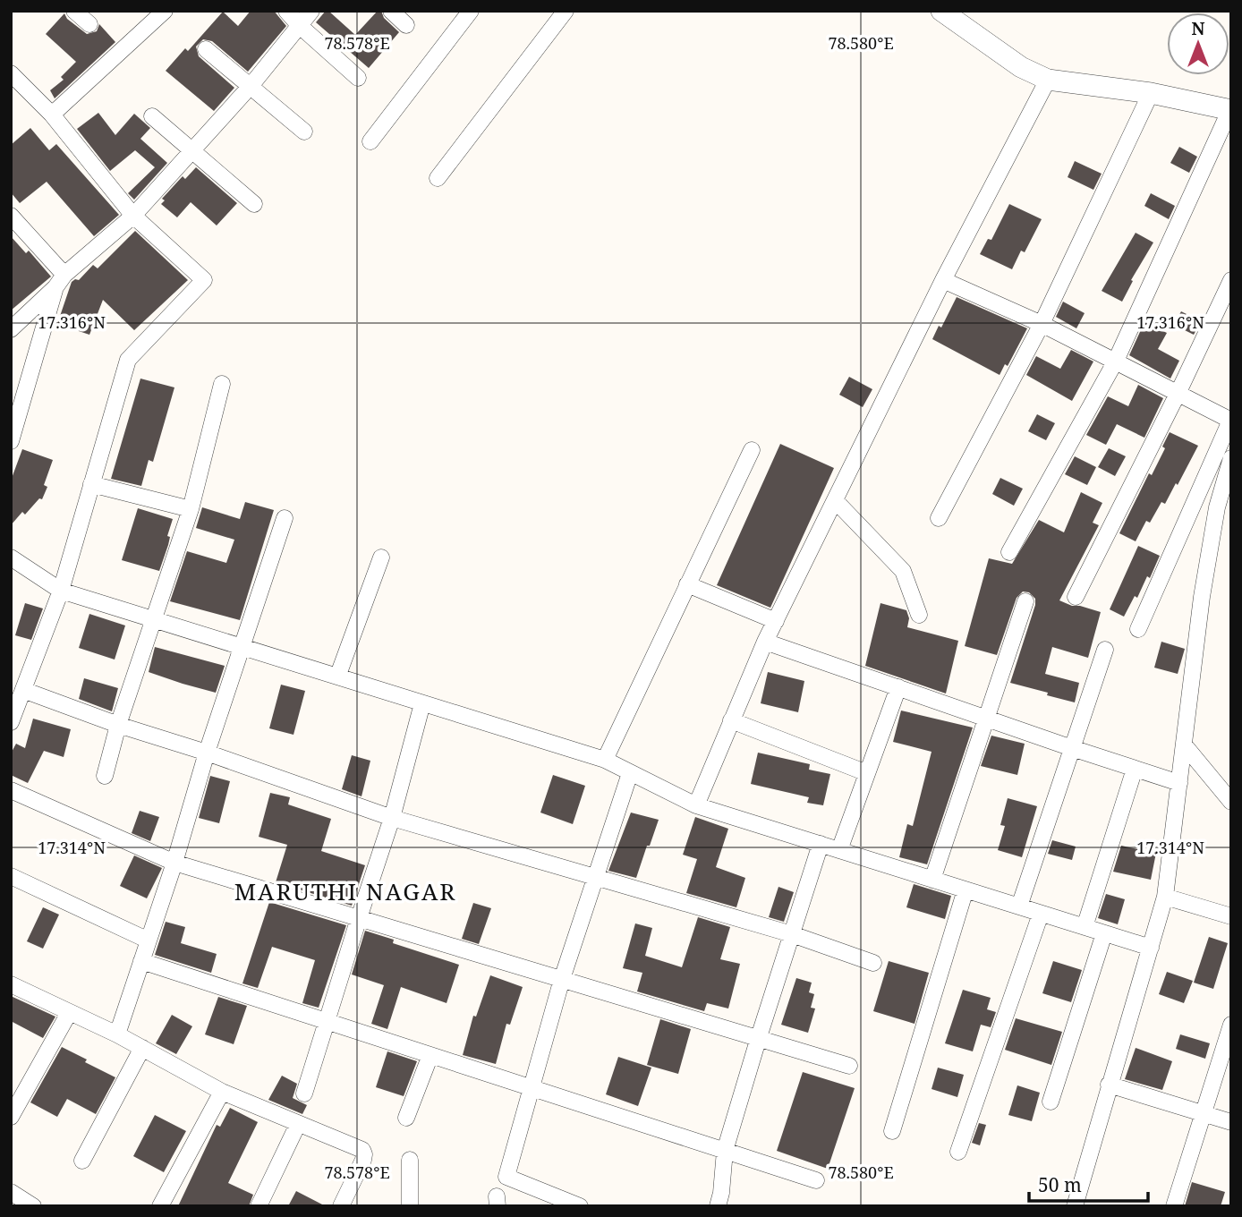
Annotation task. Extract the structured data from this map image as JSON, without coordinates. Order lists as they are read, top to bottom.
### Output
{
  "districts": ["MARUTHI NAGAR"],
  "scale_bar": "50 m",
  "north": "top",
  "coordinates": [
    "78.578°E",
    "78.580°E",
    "17.316°N",
    "17.314°N"
  ]
}
